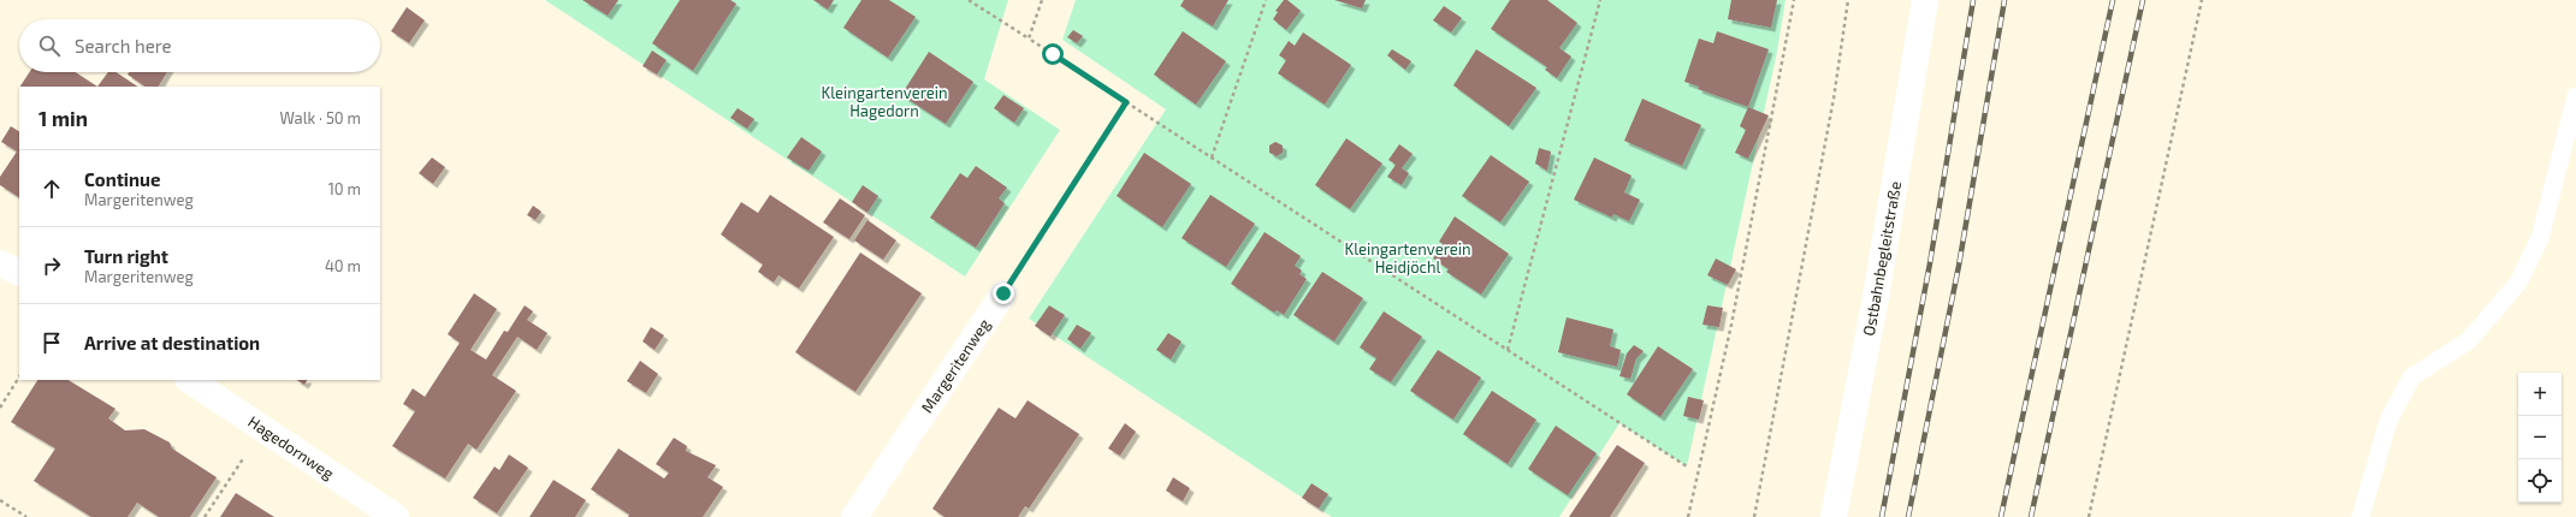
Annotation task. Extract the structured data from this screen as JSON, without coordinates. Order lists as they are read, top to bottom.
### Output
{
  "streets": {
    "street": ["Ostbahnbegleitstraße", "Margeritenweg", "Hagedornweg"]
  },
  "parks": ["Kleingartenverein Hagedorn", "Kleingartenverein Heidjöchl"],
  "page": {
    "search": "Search here",
    "heading": ["1 min", "Walk · 50 m"],
    "list": [
      ["Continue", "Margeritenweg", "10 m"],
      ["Turn right", "Margeritenweg", "40 m"],
      "Arrive at destination"
    ],
    "map_buttons": ["+", "−"]
  }
}
